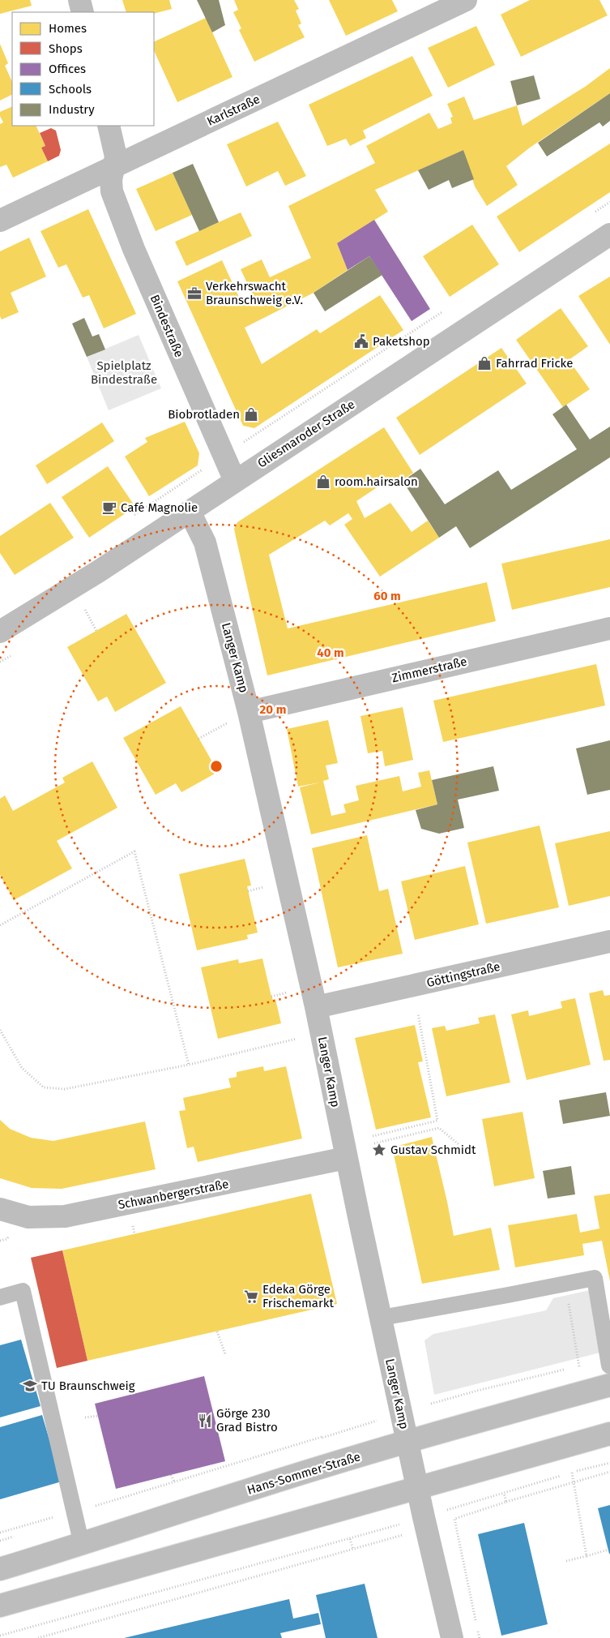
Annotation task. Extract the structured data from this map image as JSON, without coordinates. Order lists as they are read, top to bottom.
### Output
{
  "streets": {
    "street": [
      "Karlstraße",
      "Bindestraße",
      "Gliesmaroder Straße",
      "Langer Kamp",
      "Zimmerstraße",
      "Göttingstraße",
      "Schwanbergerstraße",
      "Hans-Sommer-Straße"
    ]
  },
  "crossings": [
    ["Karlstraße", "Bindestraße"],
    ["Bindestraße", "Gliesmaroder Straße"],
    ["Gliesmaroder Straße", "Langer Kamp"],
    ["Langer Kamp", "Zimmerstraße"],
    ["Langer Kamp", "Göttingstraße"],
    ["Langer Kamp", "Schwanbergerstraße"],
    ["Langer Kamp", "Hans-Sommer-Straße"]
  ],
  "parks": ["Spielplatz Bindestraße"],
  "places": {
    "office": ["Verkehrswacht Braunschweig e.V."],
    "public building": ["Paketshop"],
    "shop": ["Fahrrad Fricke", "Biobrotladen", "room.hairsalon"],
    "cafe": ["Café Magnolie"],
    "place": ["Gustav Schmidt"],
    "supermarket": ["Edeka Görge Frischemarkt"],
    "school or university": ["TU Braunschweig"],
    "restaurant": ["Görge 230 Grad Bistro"]
  },
  "legend": [
    "Homes",
    "Shops",
    "Offices",
    "Schools",
    "Industry"
  ],
  "rings": ["60 m", "40 m", "20 m"]
}
